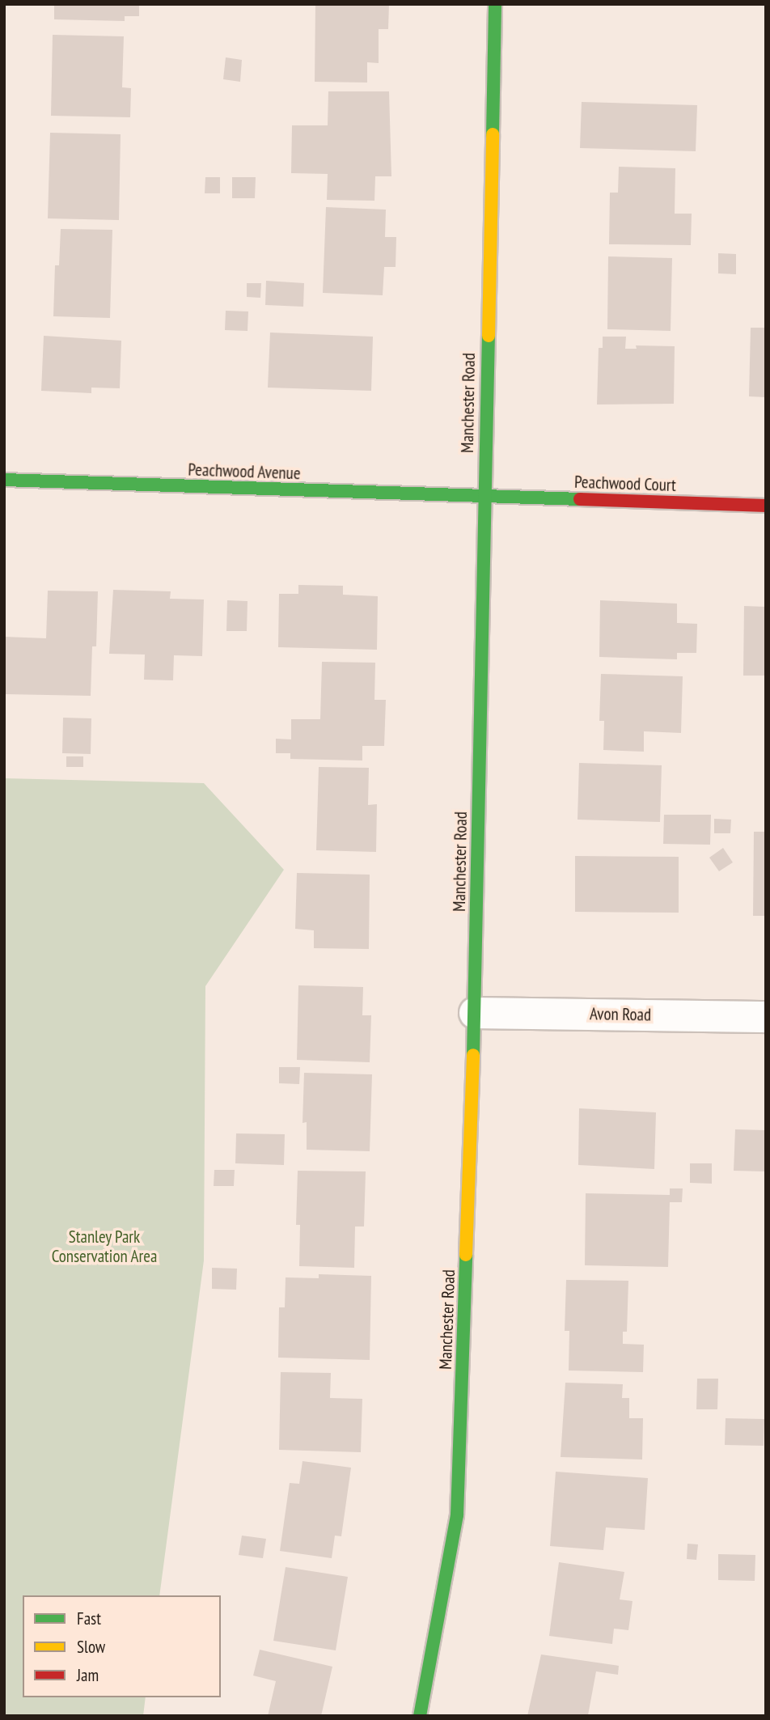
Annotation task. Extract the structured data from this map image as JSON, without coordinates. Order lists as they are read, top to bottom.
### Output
{
  "streets": {
    "street": [
      "Manchester Road",
      "Peachwood Avenue",
      "Peachwood Court",
      "Avon Road"
    ]
  },
  "crossings": [
    ["Manchester Road", "Peachwood Avenue"],
    ["Manchester Road", "Peachwood Court"],
    ["Manchester Road", "Avon Road"],
    ["Peachwood Avenue", "Peachwood Court"]
  ],
  "parks": ["Stanley Park Conservation Area"],
  "legend": ["Fast", "Slow", "Jam"]
}
